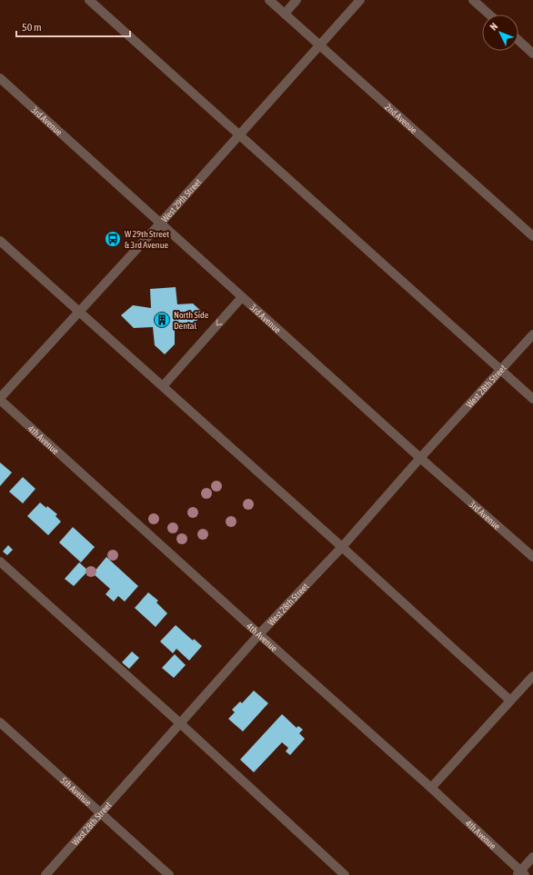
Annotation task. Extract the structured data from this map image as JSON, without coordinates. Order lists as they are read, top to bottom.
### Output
{
  "streets": {
    "street": [
      "2nd Avenue",
      "3rd Avenue",
      "West 29th Street",
      "West 28th Street",
      "4th Avenue",
      "5th Avenue"
    ]
  },
  "crossings": [
    ["2nd Avenue", "West 29th Street"],
    ["3rd Avenue", "West 29th Street"],
    ["3rd Avenue", "West 28th Street"],
    ["West 29th Street", "4th Avenue"],
    ["West 28th Street", "4th Avenue"],
    ["West 28th Street", "5th Avenue"]
  ],
  "places": {
    "bus stop": ["W 29th Street & 3rd Avenue"],
    "building": ["North Side Dental"]
  },
  "scale_bar": "50 m",
  "north": "top left"
}
